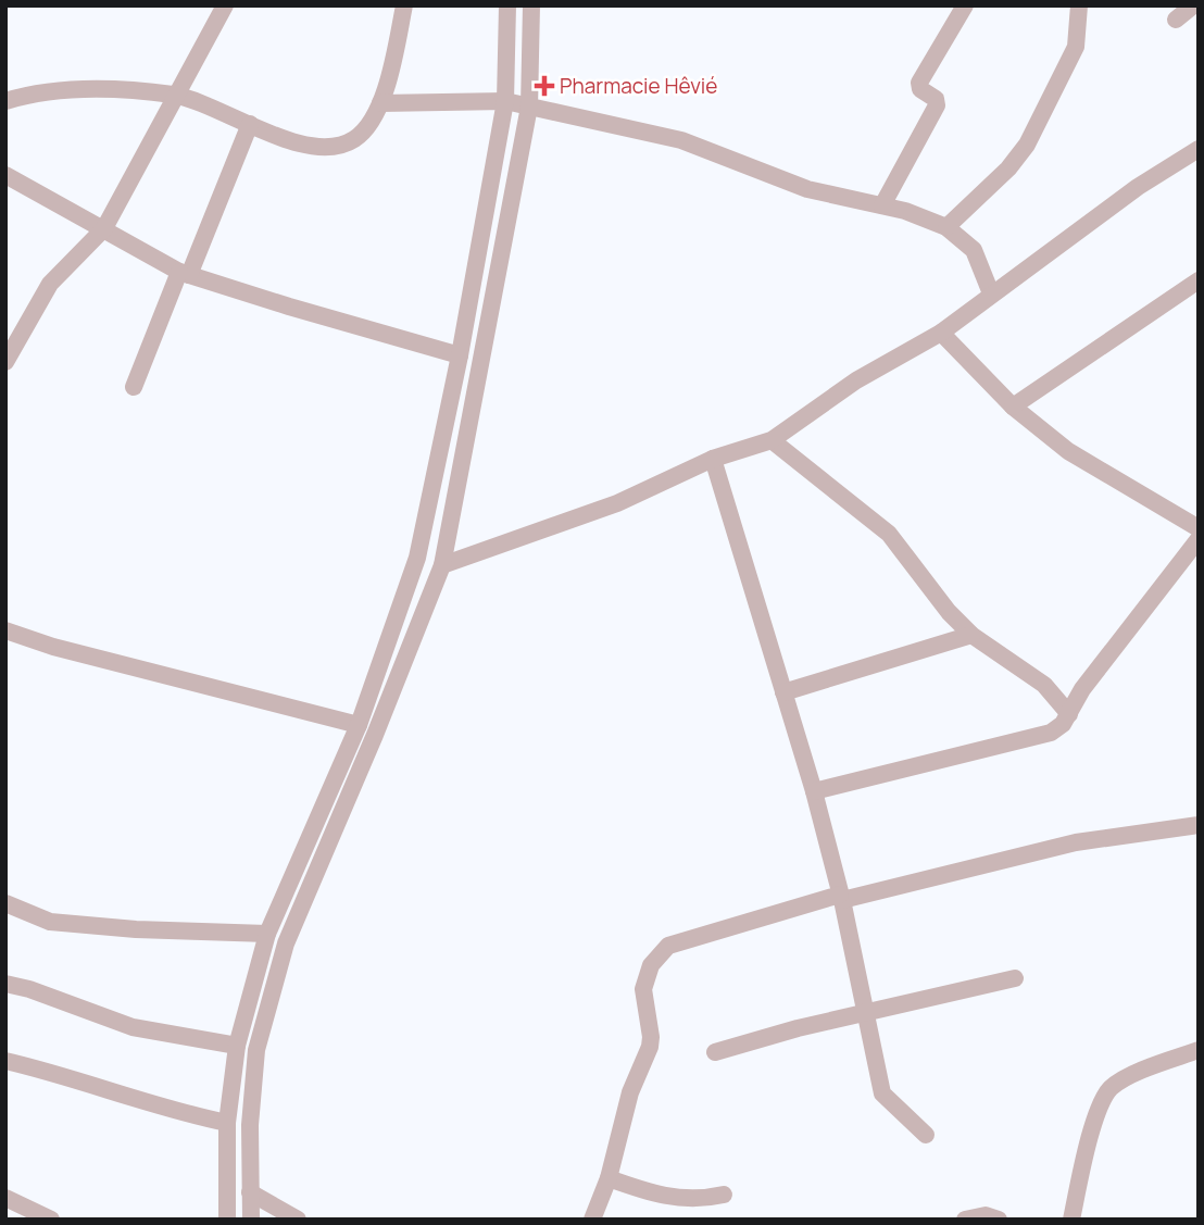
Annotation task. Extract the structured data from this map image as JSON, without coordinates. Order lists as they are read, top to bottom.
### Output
{
  "places": {
    "health": ["Pharmacie Hêvié"]
  }
}
